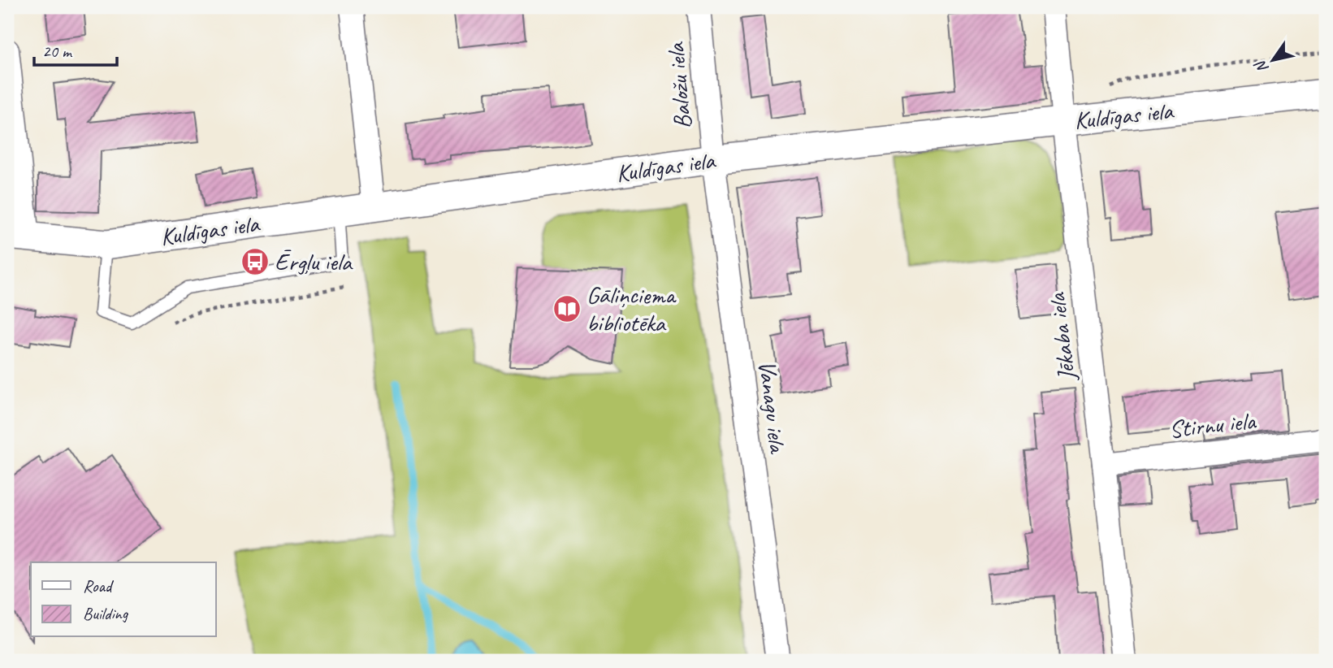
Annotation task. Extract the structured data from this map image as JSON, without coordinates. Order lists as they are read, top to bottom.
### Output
{
  "streets": {
    "street": [
      "Baložu iela",
      "Kuldīgas iela",
      "Jēkaba iela",
      "Vanagu iela",
      "Stirnu iela"
    ]
  },
  "crossings": [
    ["Baložu iela", "Kuldīgas iela"],
    ["Baložu iela", "Vanagu iela"],
    ["Kuldīgas iela", "Jēkaba iela"],
    ["Kuldīgas iela", "Vanagu iela"],
    ["Jēkaba iela", "Stirnu iela"]
  ],
  "places": {
    "bus stop": ["Ērgļu iela"],
    "library": ["Gāliņciema bibliotēka"]
  },
  "legend": ["Road", "Building"],
  "scale_bar": "20 m",
  "north": "bottom left"
}
